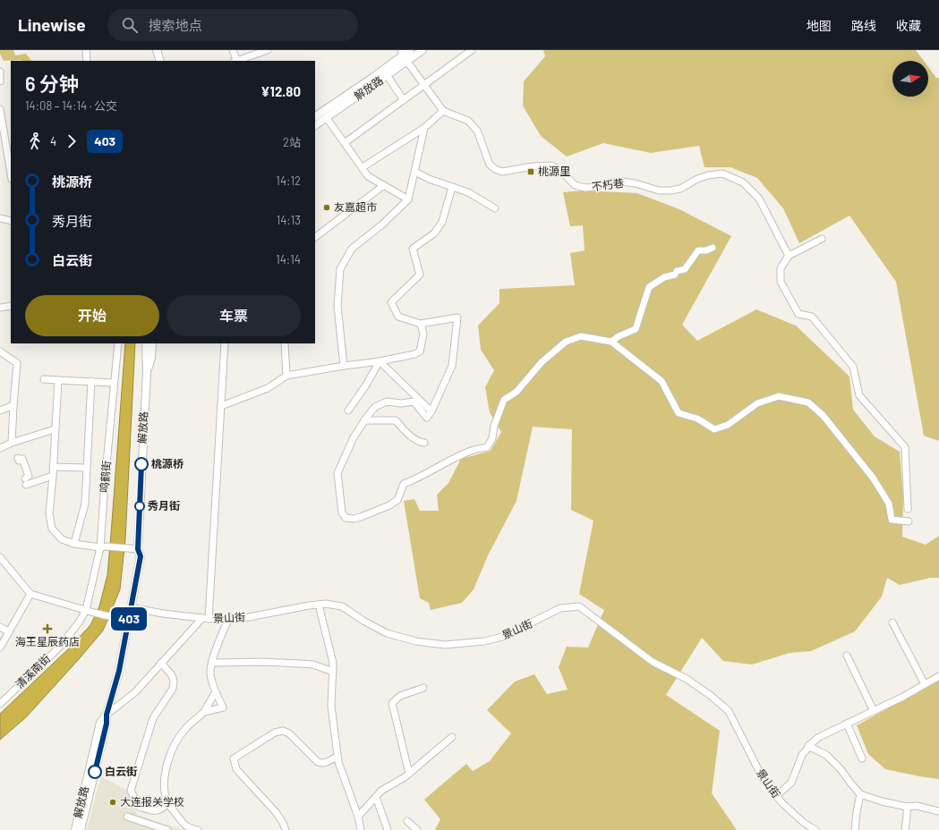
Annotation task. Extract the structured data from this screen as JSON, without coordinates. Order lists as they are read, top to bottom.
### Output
{
  "streets": {
    "main road": ["解放路"],
    "street": [
      "不朽巷",
      "鸣鹤街",
      "景山街",
      "清溪南街"
    ]
  },
  "crossings": [
    ["解放路", "景山街"],
    ["鸣鹤街", "清溪南街"]
  ],
  "places": {
    "transit": ["桃源里"],
    "other": [
      "友嘉超市",
      "桃源桥",
      "秀月街",
      "白云街",
      "大连报关学校"
    ],
    "health": ["海王星辰药店"]
  },
  "lines": ["bus line 403"],
  "north": "right",
  "page": {
    "header": "Linewise",
    "search": "搜索地点",
    "nav": ["地图", "路线", "收藏"],
    "on_map": "403",
    "heading": ["6 分钟", "14:08 – 14:14 · 公交", "¥12.80"],
    "legs": ["4", "403", "2站"],
    "list": [
      {
        "name": "桃源桥",
        "value": "14:12"
      },
      {
        "name": "秀月街",
        "value": "14:13"
      },
      {
        "name": "白云街",
        "value": "14:14"
      }
    ],
    "buttons": ["开始", "车票"]
  }
}
